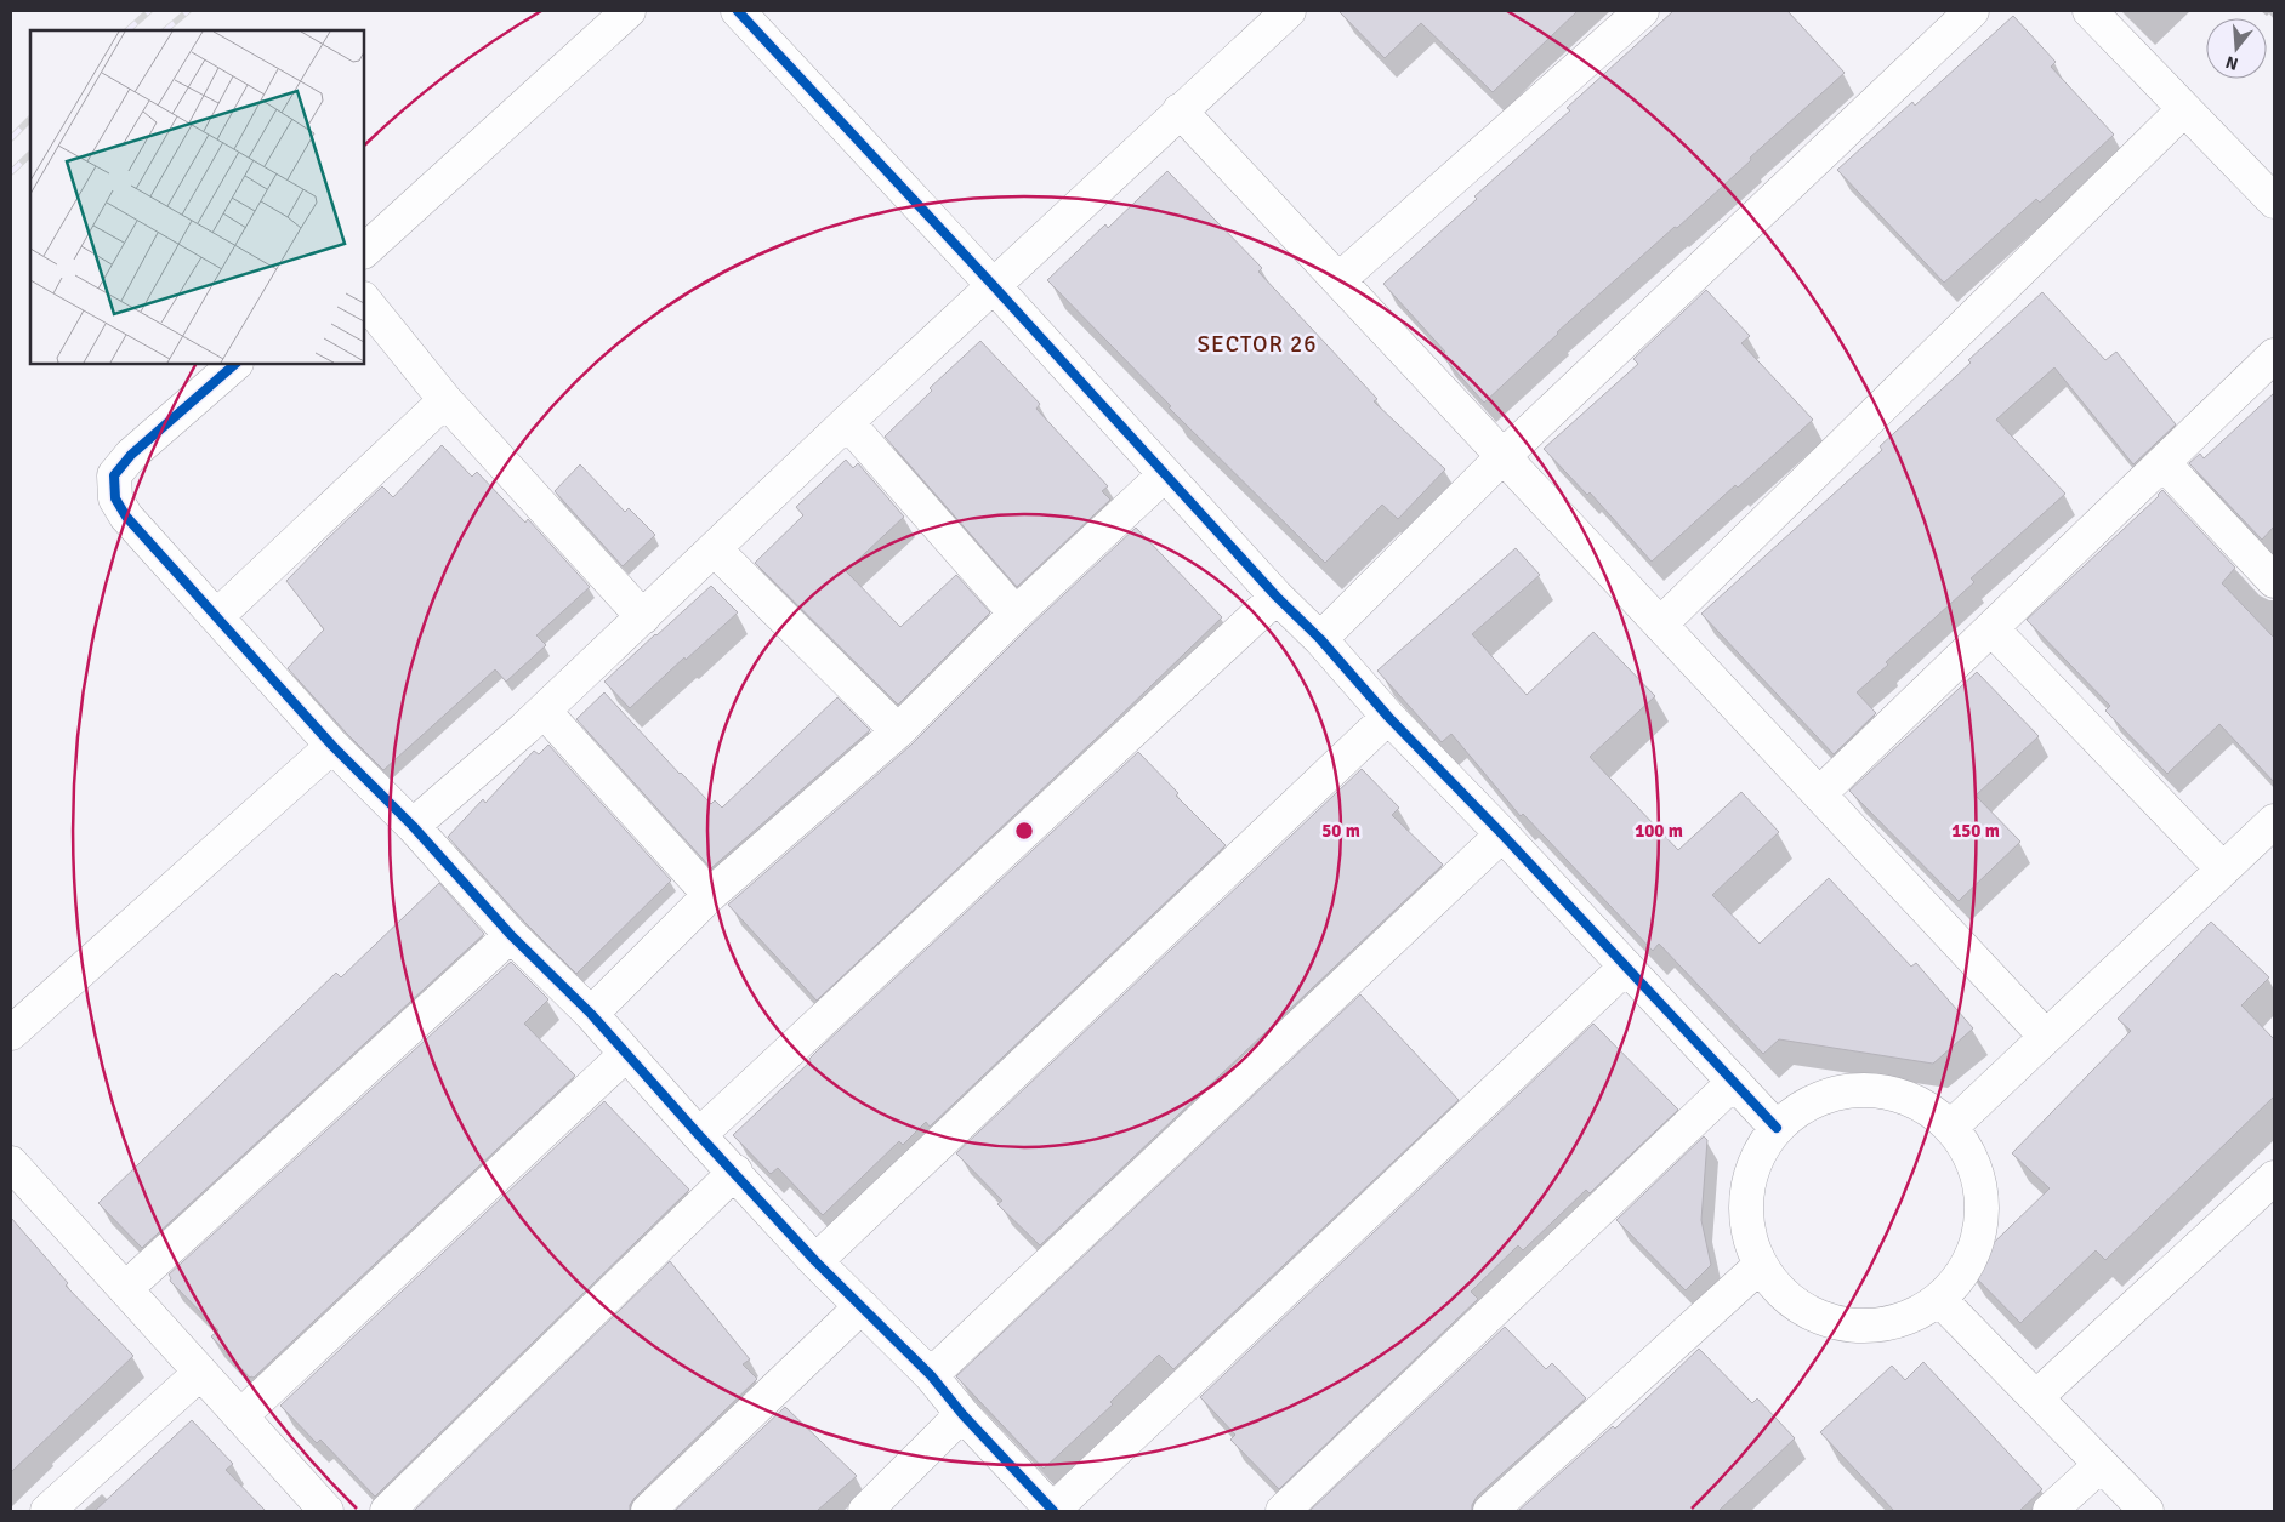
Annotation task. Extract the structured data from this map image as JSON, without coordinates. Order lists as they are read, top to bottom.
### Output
{
  "districts": ["SECTOR 26"],
  "north": "bottom",
  "rings": ["50 m", "100 m", "150 m"]
}
